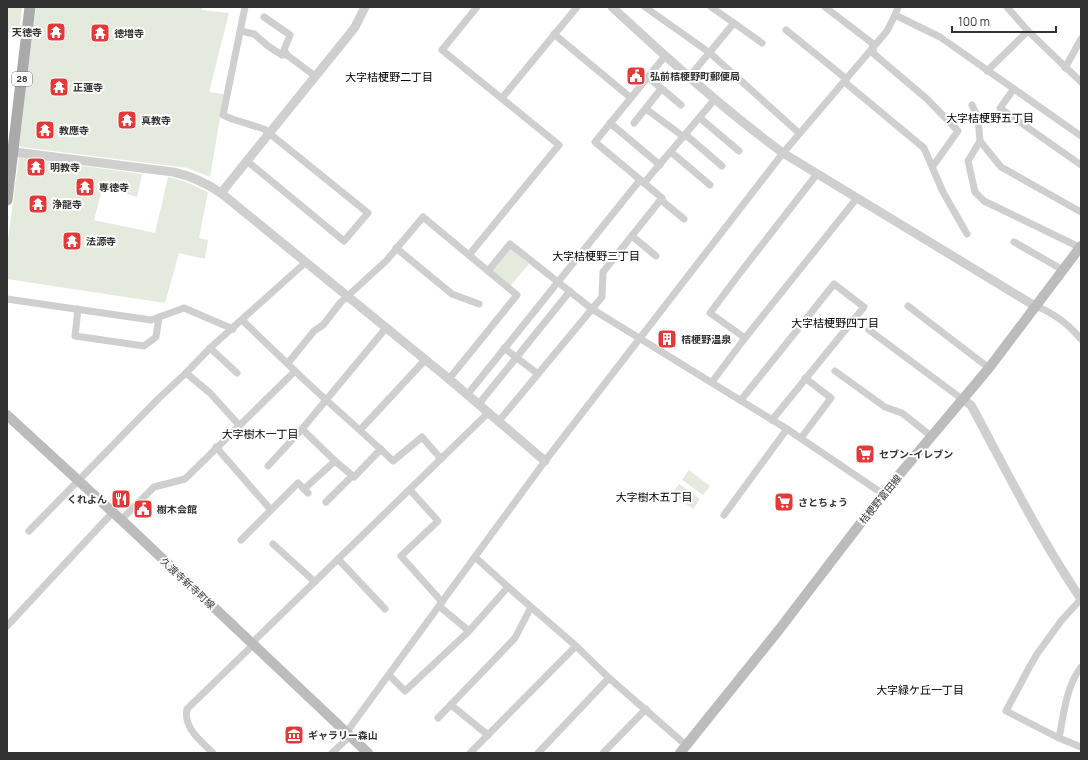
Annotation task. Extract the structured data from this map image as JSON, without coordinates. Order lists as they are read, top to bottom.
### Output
{
  "streets": {
    "main road": ["28", "桔梗野富田線", "久渡寺新寺町線"]
  },
  "districts": [
    "大字桔梗野二丁目",
    "大字桔梗野五丁目",
    "大字桔梗野三丁目",
    "大字桔梗野四丁目",
    "大字樹木一丁目",
    "大字樹木五丁目",
    "大字緑ケ丘一丁目"
  ],
  "places": {
    "temple": [
      "天徳寺",
      "徳増寺",
      "正蓮寺",
      "真教寺",
      "教應寺",
      "明教寺",
      "専徳寺",
      "浄龍寺",
      "法源寺"
    ],
    "public building": ["弘前桔梗野町郵便局", "樹木会館"],
    "building": ["桔梗野温泉"],
    "supermarket": ["セブン-イレブン", "さとちょう"],
    "restaurant": ["くれよん"],
    "museum": ["ギャラリー森山"]
  },
  "scale_bar": "100 m"
}
